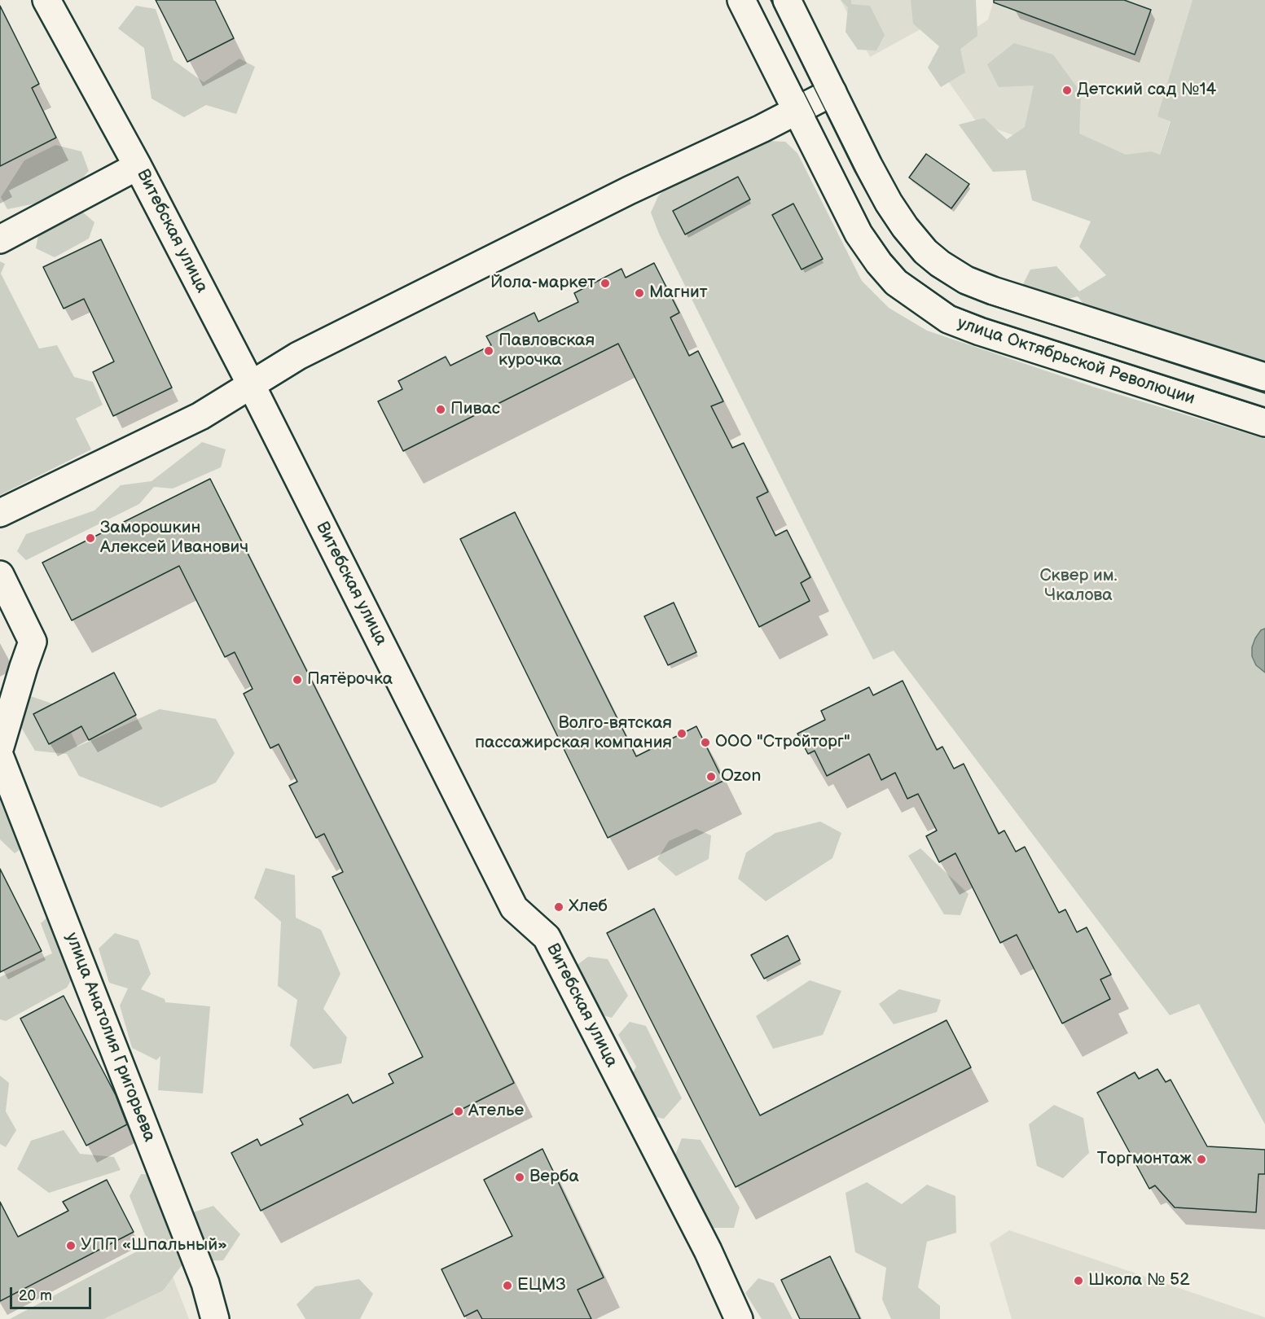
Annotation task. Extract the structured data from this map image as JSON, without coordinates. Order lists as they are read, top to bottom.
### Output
{
  "streets": {
    "street": ["Витебская улица", "улица Октябрьской Революции", "улица Анатолия Григорьева"]
  },
  "parks": ["Сквер им. Чкалова"],
  "places": [
    "Детский сад №14",
    "Йола-маркет",
    "Магнит",
    "Павловская курочка",
    "Пивас",
    "Заморошкин Алексей Иванович",
    "Пятёрочка",
    "Волго-вятская пассажирская компания",
    "ООО \"Стройторг\"",
    "Ozon",
    "Хлеб",
    "Ателье",
    "Торгмонтаж",
    "Верба",
    "УПП «Шпальный»",
    "Школа № 52",
    "ЕЦМЗ"
  ],
  "scale_bar": "20 m"
}
